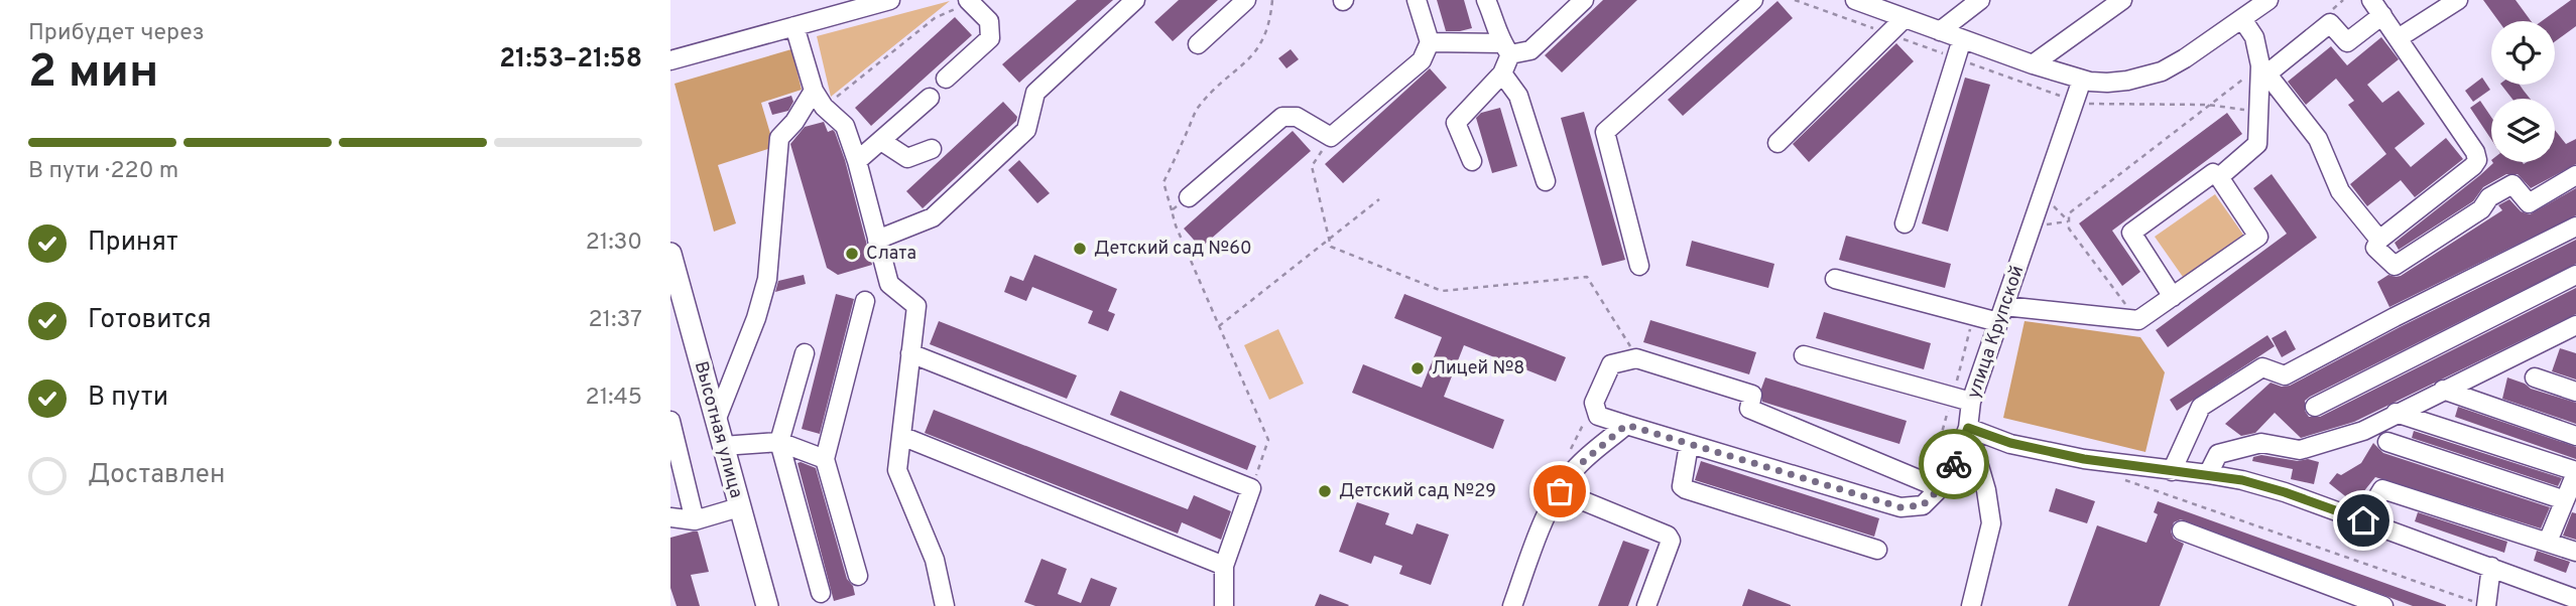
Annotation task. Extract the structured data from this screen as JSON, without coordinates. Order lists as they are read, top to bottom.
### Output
{
  "streets": {
    "main road": ["Высотная улица"],
    "street": ["улица Крупской"]
  },
  "places": [
    "Детский сад №60",
    "Слата",
    "Лицей №8",
    "Детский сад №29"
  ],
  "page": {
    "heading": ["2 мин", "Прибудет через", "21:53–21:58"],
    "bar": "В пути · 220 m",
    "list": [
      ["Принят", "21:30"],
      ["Готовится", "21:37"],
      ["В пути", "21:45"],
      "Доставлен"
    ]
  }
}
